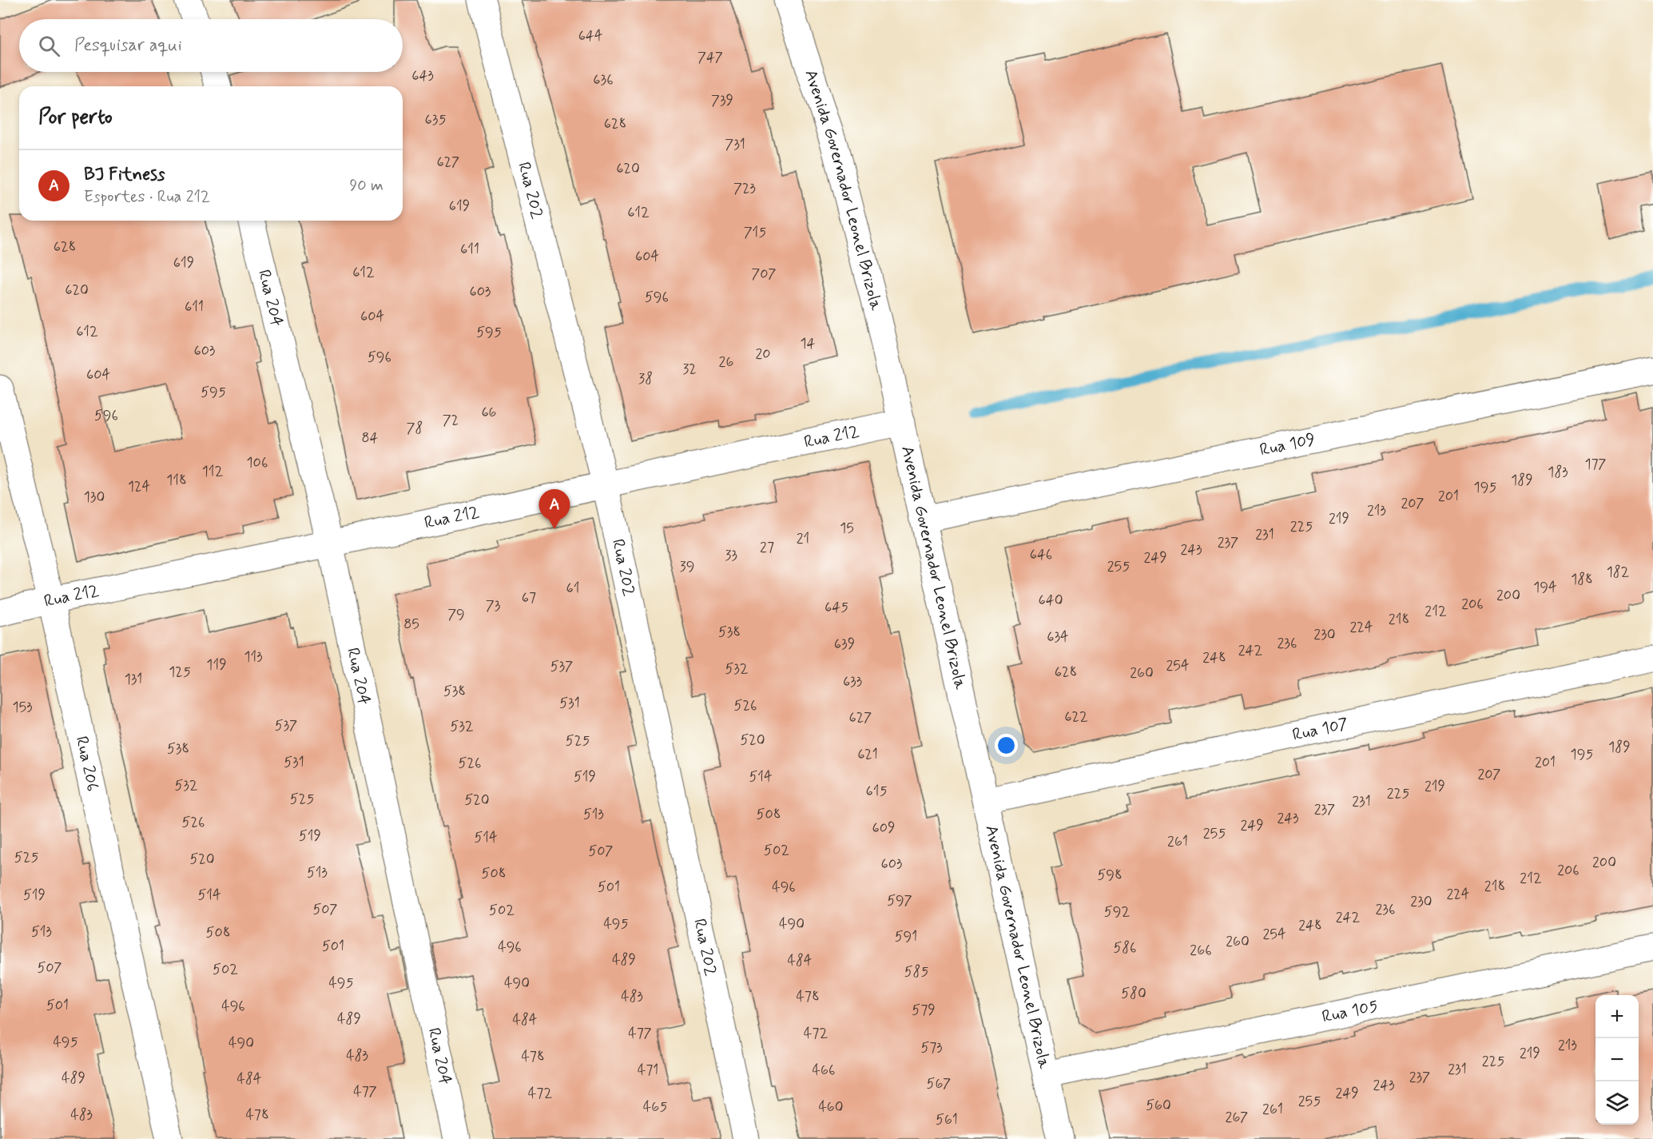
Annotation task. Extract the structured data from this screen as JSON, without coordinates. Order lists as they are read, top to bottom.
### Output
{
  "streets": {
    "street": [
      "Avenida Governador Leonel Brizola",
      "Rua 202",
      "Rua 204",
      "Rua 212",
      "Rua 109",
      "Rua 107",
      "Rua 206",
      "Rua 105"
    ]
  },
  "crossings": [
    ["Avenida Governador Leonel Brizola", "Rua 212"],
    ["Avenida Governador Leonel Brizola", "Rua 109"],
    ["Avenida Governador Leonel Brizola", "Rua 107"],
    ["Avenida Governador Leonel Brizola", "Rua 105"],
    ["Rua 202", "Rua 212"],
    ["Rua 204", "Rua 212"],
    ["Rua 212", "Rua 206"]
  ],
  "house_numbers": [
    "644",
    "747",
    "643",
    "636",
    "739",
    "635",
    "628",
    "731",
    "627",
    "620",
    "723",
    "619",
    "612",
    "715",
    "628",
    "611",
    "604",
    "619",
    "612",
    "707",
    "620",
    "603",
    "596",
    "611",
    "604",
    "612",
    "595",
    "14",
    "603",
    "20",
    "596",
    "26",
    "32",
    "604",
    "38",
    "595",
    "66",
    "596",
    "72",
    "78",
    "84",
    "106",
    "177",
    "112",
    "183",
    "118",
    "189",
    "124",
    "195",
    "201",
    "130",
    "207",
    "213",
    "219",
    "225",
    "15",
    "231",
    "21",
    "237",
    "27",
    "243",
    "646",
    "33",
    "249",
    "39",
    "255",
    "182",
    "188",
    "194",
    "61",
    "200",
    "67",
    "640",
    "206",
    "73",
    "645",
    "212",
    "79",
    "218",
    "85",
    "224",
    "538",
    "230",
    "634",
    "236",
    "639",
    "242",
    "113",
    "248",
    "119",
    "254",
    "537",
    "532",
    "125",
    "628",
    "260",
    "131",
    "633",
    "538",
    "531",
    "526",
    "153",
    "622",
    "627",
    "537",
    "532",
    "520",
    "525",
    "189",
    "538",
    "621",
    "195",
    "531",
    "201",
    "526",
    "207",
    "519",
    "514",
    "532",
    "219",
    "615",
    "225",
    "525",
    "520",
    "231",
    "237",
    "513",
    "508",
    "243",
    "526",
    "249",
    "609",
    "255",
    "519",
    "514",
    "261",
    "502",
    "507",
    "525",
    "520",
    "200",
    "603",
    "206",
    "513",
    "508",
    "598",
    "212",
    "218",
    "501",
    "496",
    "224",
    "519",
    "514",
    "597",
    "230",
    "507",
    "236",
    "502",
    "592",
    "242",
    "495",
    "490",
    "248",
    "513",
    "508",
    "254",
    "591",
    "260",
    "501",
    "496",
    "586",
    "266",
    "489",
    "484",
    "507",
    "502",
    "585",
    "495",
    "490",
    "580",
    "483",
    "478",
    "501",
    "496",
    "579",
    "489",
    "484",
    "477",
    "472",
    "495",
    "490",
    "213",
    "573",
    "219",
    "483",
    "478",
    "225",
    "231",
    "471",
    "466",
    "237",
    "489",
    "484",
    "567",
    "243",
    "477",
    "472",
    "249",
    "255",
    "560",
    "465",
    "460",
    "261",
    "483",
    "478",
    "267",
    "561"
  ],
  "page": {
    "search": "Pesquisar aqui",
    "heading": "Por perto",
    "list": [
      {
        "mark": "A",
        "name": "BJ Fitness",
        "note": "Esportes · Rua 212",
        "value": "90 m"
      }
    ],
    "pins": "A",
    "map_buttons": ["+", "−"]
  }
}
